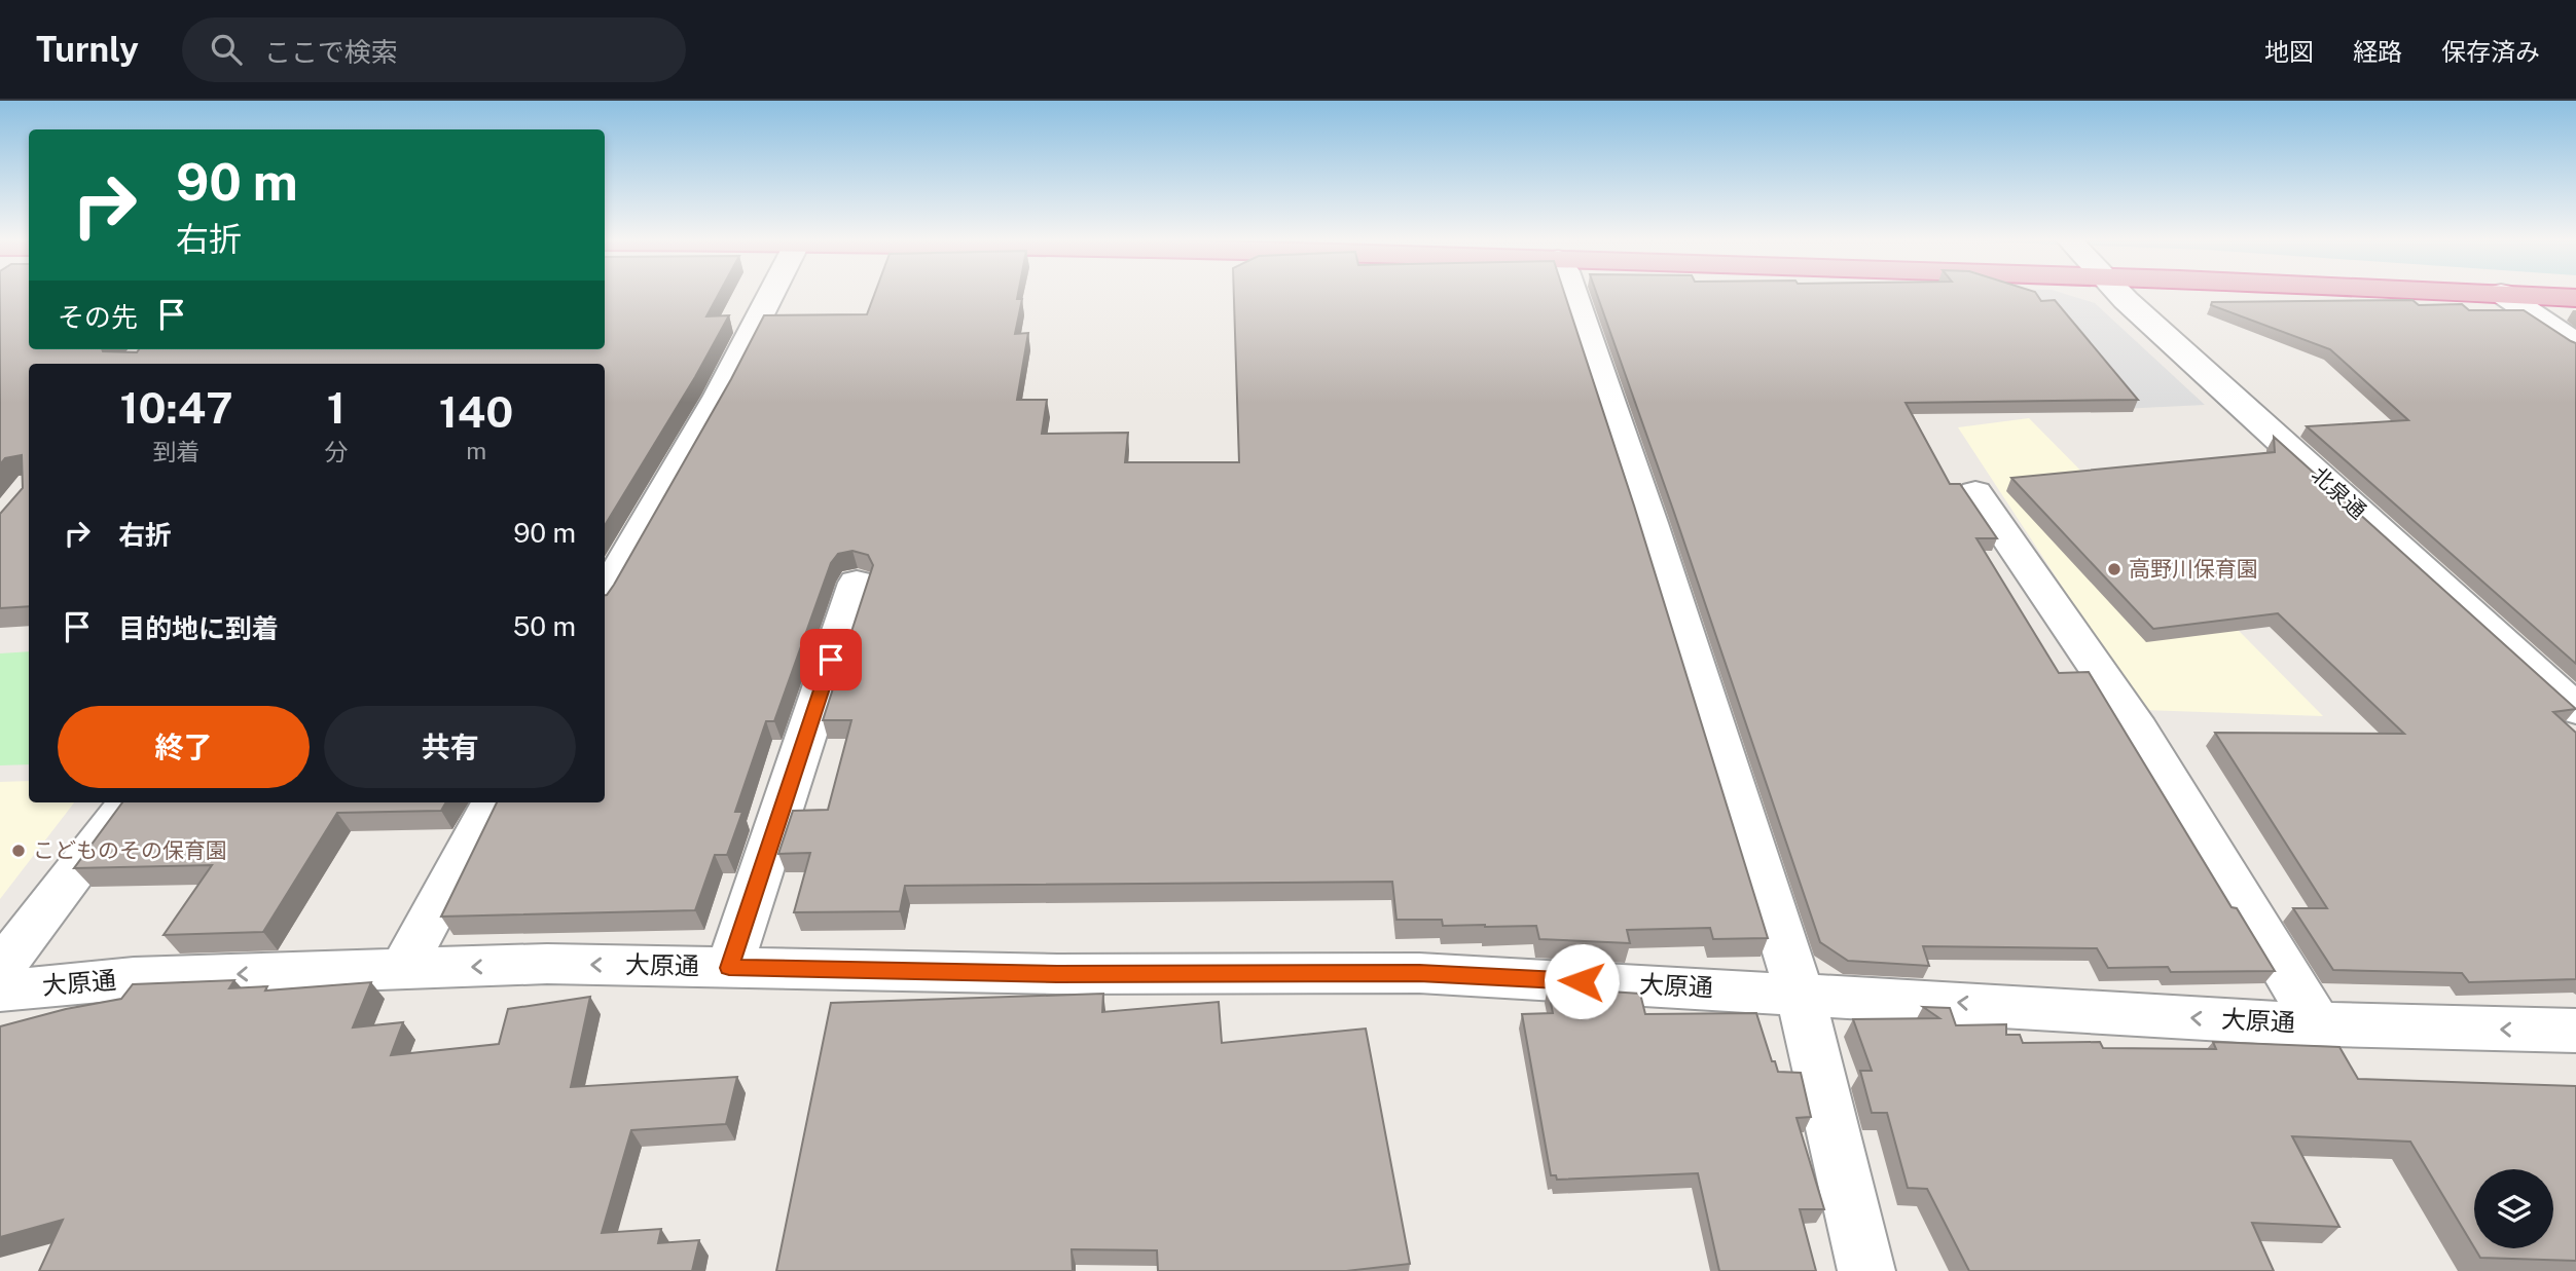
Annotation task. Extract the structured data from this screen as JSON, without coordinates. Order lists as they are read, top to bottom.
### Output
{
  "streets": {
    "street": ["北泉通", "大原通"]
  },
  "one_way": ["大原通"],
  "places": ["高野川保育園", "こどものその保育園"],
  "page": {
    "header": "Turnly",
    "search": "ここで検索",
    "nav": ["地図", "経路", "保存済み"],
    "turn": ["90 m", "右折"],
    "then": "その先",
    "eta": [
      "10:47",
      "到着",
      "1",
      "分",
      "140",
      "m"
    ],
    "list": [
      {
        "name": "右折",
        "value": "90 m"
      },
      {
        "name": "目的地に到着",
        "value": "50 m"
      }
    ],
    "buttons": ["終了", "共有"]
  }
}
